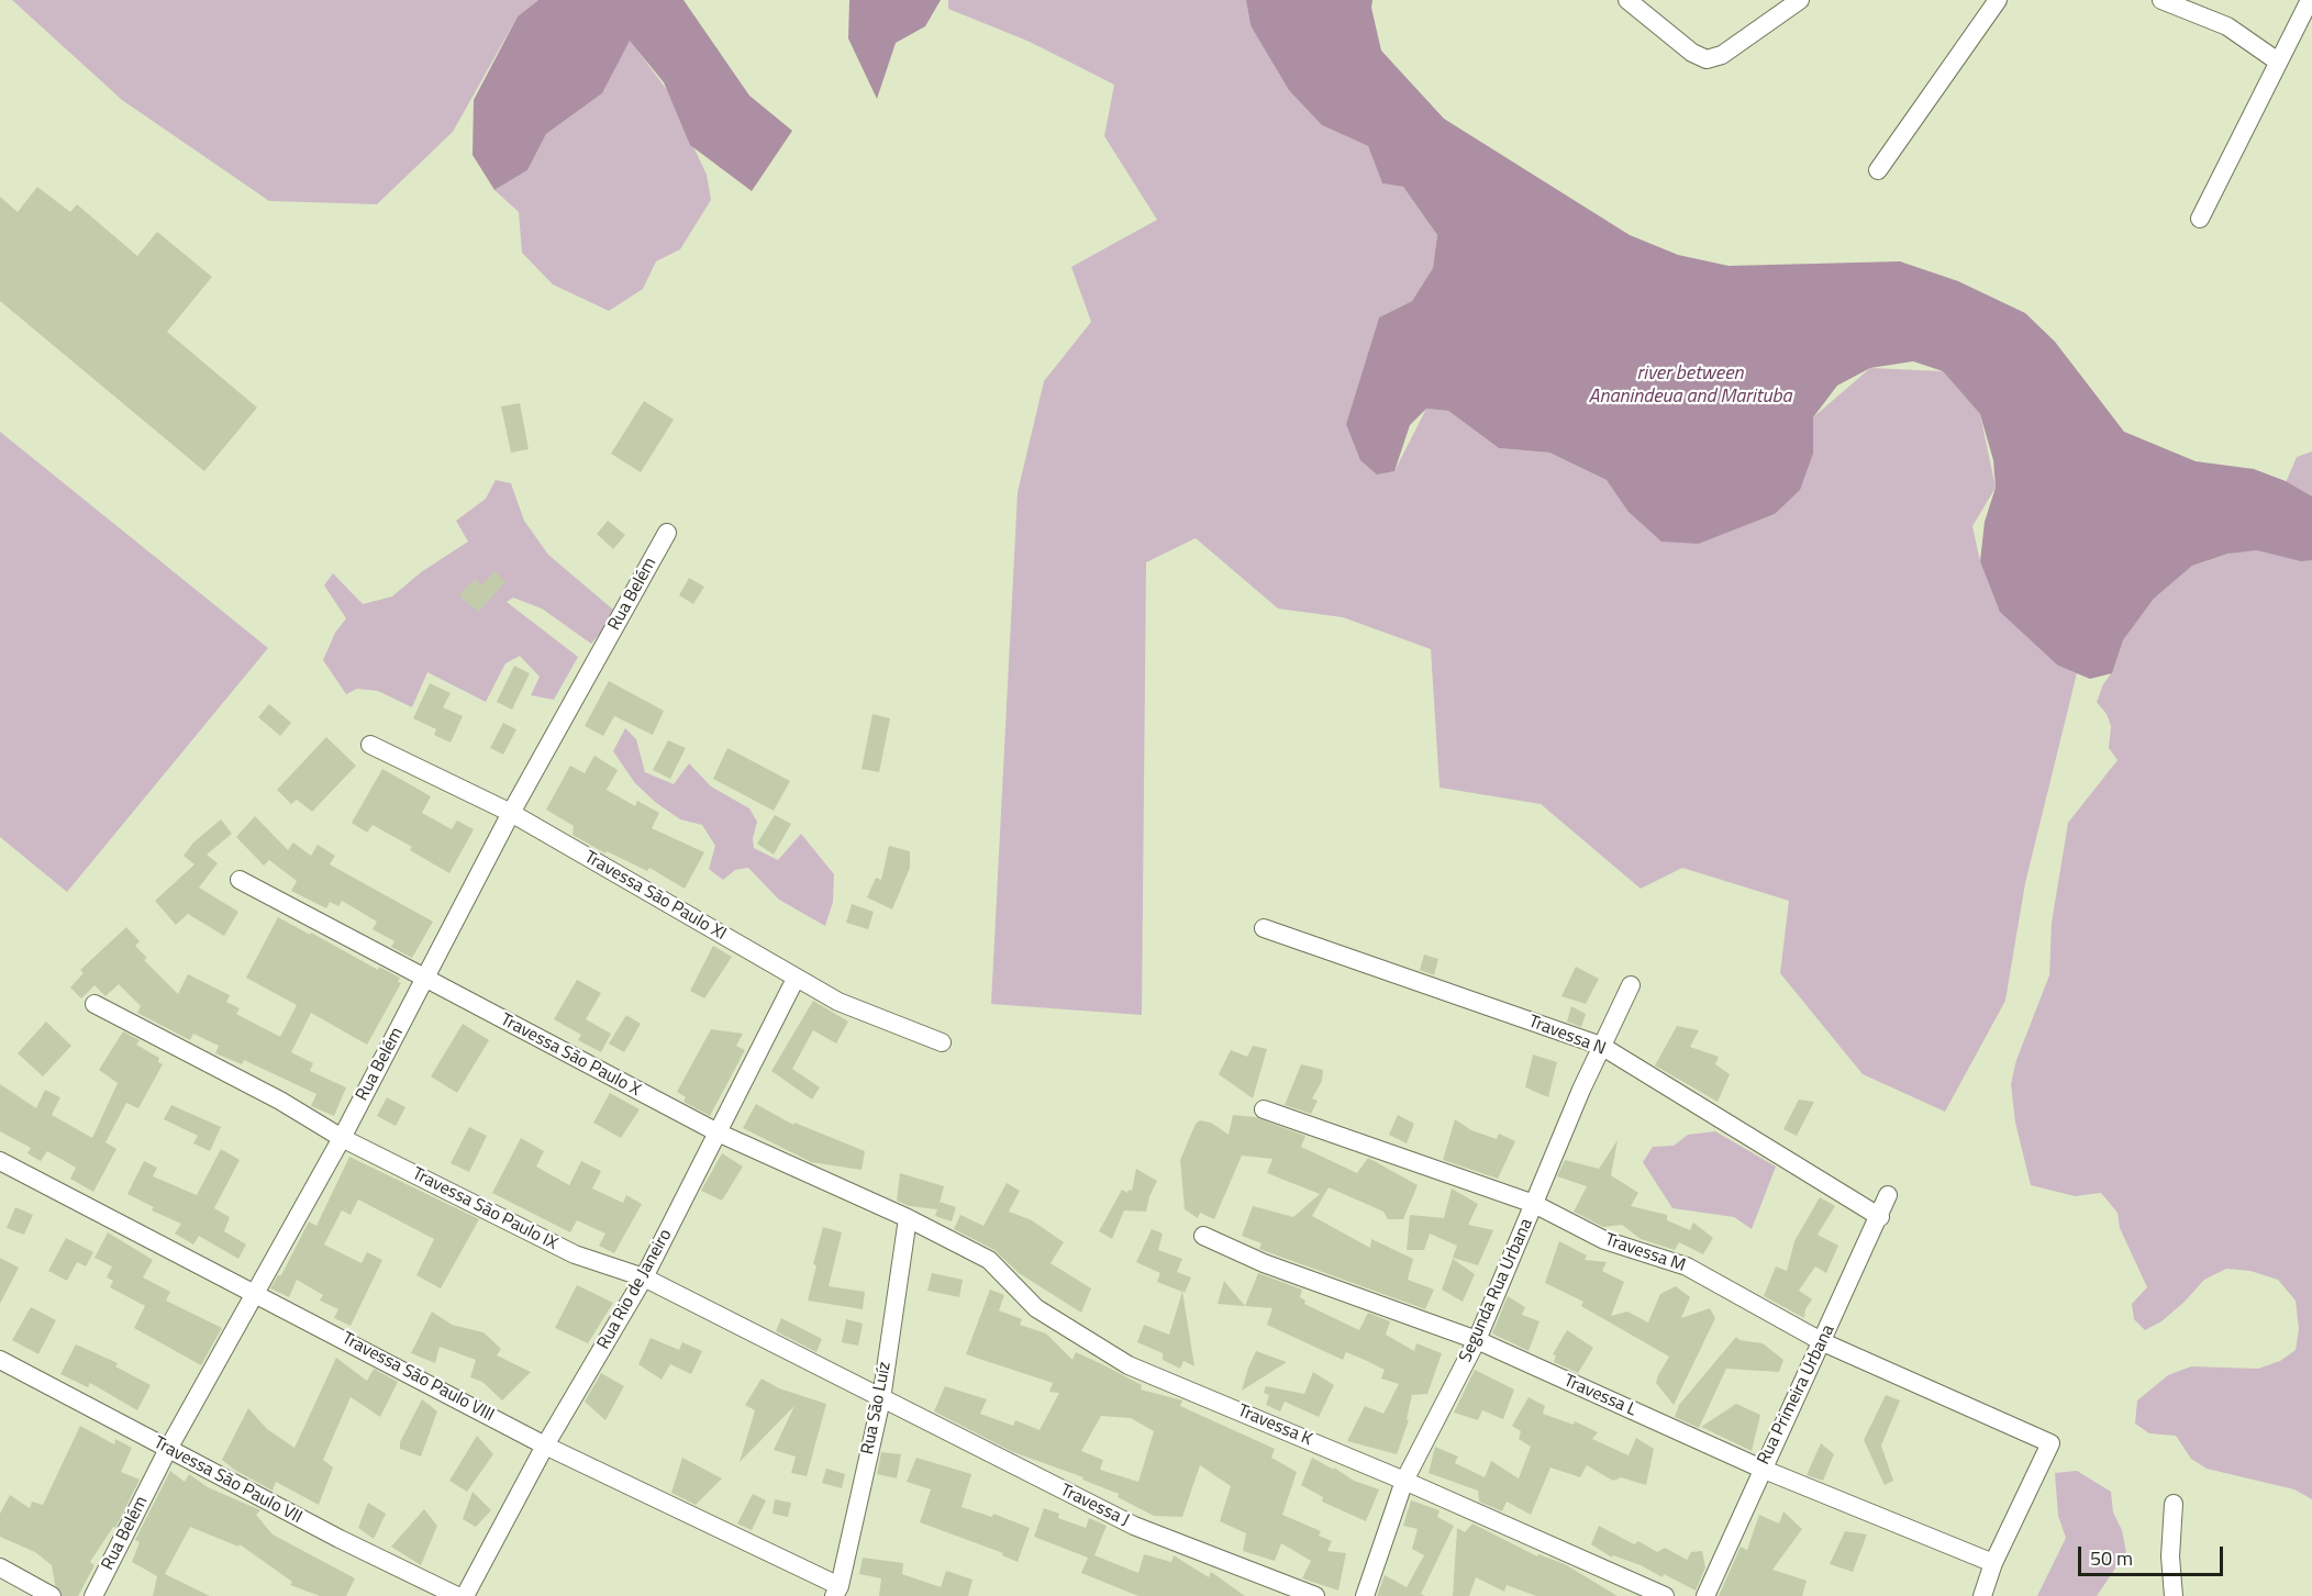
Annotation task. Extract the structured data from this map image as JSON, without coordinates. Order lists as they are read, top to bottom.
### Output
{
  "streets": {
    "street": [
      "Rua Belém",
      "Travessa São Paulo XI",
      "Travessa N",
      "Travessa São Paulo X",
      "Travessa São Paulo IX",
      "Travessa M",
      "Rua Rio de Janeiro",
      "Segunda Rua Urbana",
      "Travessa São Paulo VIII",
      "Rua Primeira Urbana",
      "Travessa L",
      "Rua São Luíz",
      "Travessa K",
      "Travessa São Paulo VII",
      "Travessa J"
    ]
  },
  "crossings": [
    ["Rua Belém", "Travessa São Paulo XI"],
    ["Rua Belém", "Travessa São Paulo X"],
    ["Rua Belém", "Travessa São Paulo IX"],
    ["Rua Belém", "Travessa São Paulo VIII"],
    ["Rua Belém", "Travessa São Paulo VII"],
    ["Travessa São Paulo XI", "Rua Rio de Janeiro"],
    ["Travessa N", "Segunda Rua Urbana"],
    ["Travessa N", "Rua Primeira Urbana"],
    ["Travessa São Paulo X", "Rua Rio de Janeiro"],
    ["Travessa São Paulo X", "Rua São Luíz"],
    ["Travessa São Paulo X", "Travessa K"],
    ["Travessa São Paulo IX", "Rua Rio de Janeiro"],
    ["Travessa São Paulo IX", "Rua São Luíz"],
    ["Travessa São Paulo IX", "Travessa J"],
    ["Travessa M", "Segunda Rua Urbana"],
    ["Travessa M", "Rua Primeira Urbana"],
    ["Travessa M", "Travessa L"],
    ["Rua Rio de Janeiro", "Travessa São Paulo VIII"],
    ["Segunda Rua Urbana", "Travessa L"],
    ["Segunda Rua Urbana", "Travessa K"],
    ["Travessa São Paulo VIII", "Rua São Luíz"],
    ["Rua Primeira Urbana", "Travessa L"],
    ["Rua São Luíz", "Travessa K"],
    ["Rua São Luíz", "Travessa J"]
  ],
  "water": ["river between Ananindeua and Marituba"],
  "scale_bar": "50 m"
}
